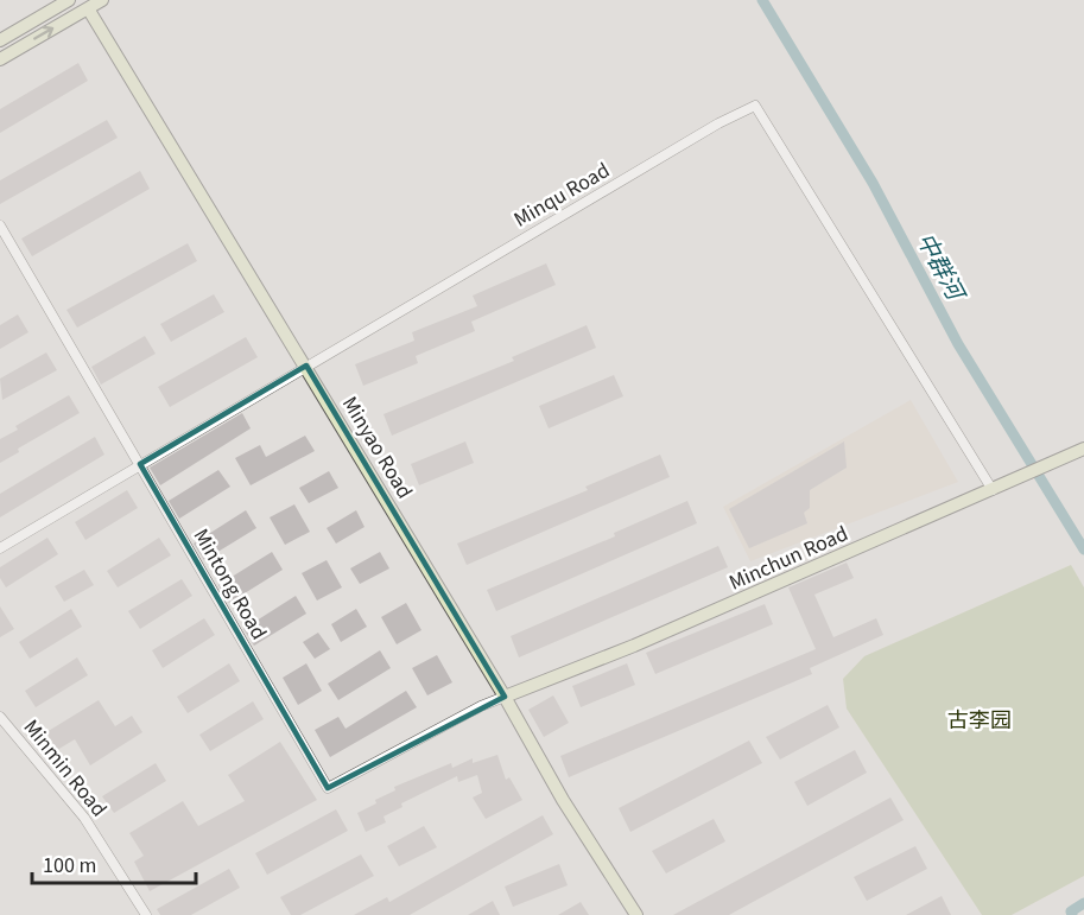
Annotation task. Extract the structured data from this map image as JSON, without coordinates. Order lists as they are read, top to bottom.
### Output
{
  "streets": {
    "street": [
      "Minqu Road",
      "Minyao Road",
      "Minchun Road",
      "Mintong Road",
      "Minmin Road"
    ]
  },
  "crossings": [
    ["Minqu Road", "Minyao Road"],
    ["Minqu Road", "Minchun Road"],
    ["Minqu Road", "Mintong Road"],
    ["Minyao Road", "Minchun Road"],
    ["Minyao Road", "Mintong Road"],
    ["Minchun Road", "Mintong Road"]
  ],
  "water": ["中群河"],
  "parks": ["古李园"],
  "scale_bar": "100 m"
}
